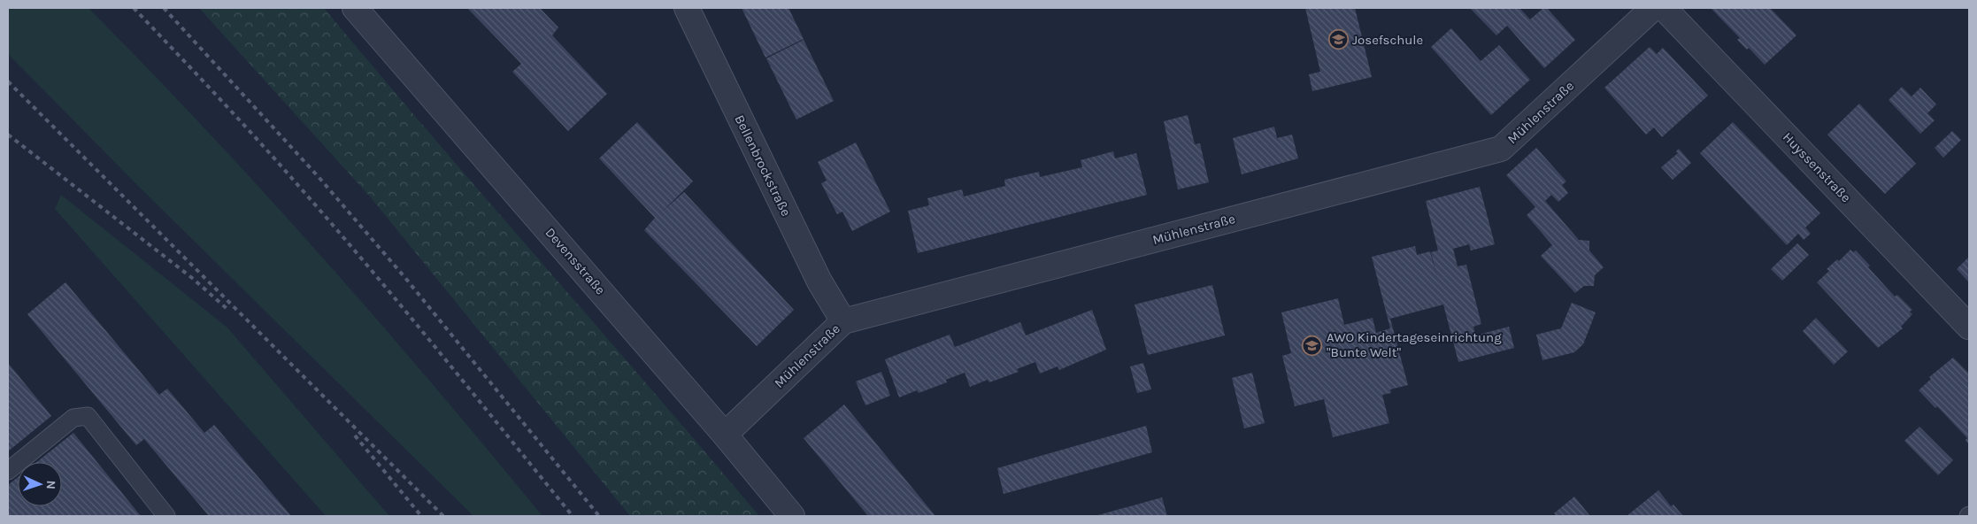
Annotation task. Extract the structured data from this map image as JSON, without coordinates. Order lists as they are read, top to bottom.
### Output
{
  "streets": {
    "street": [
      "Mühlenstraße",
      "Bellenbrockstraße",
      "Huyssenstraße",
      "Devensstraße"
    ]
  },
  "crossings": [
    ["Mühlenstraße", "Bellenbrockstraße"],
    ["Mühlenstraße", "Devensstraße"]
  ],
  "places": {
    "school or university": ["Josefschule", "AWO Kindertageseinrichtung \"Bunte Welt\""]
  },
  "north": "right"
}
